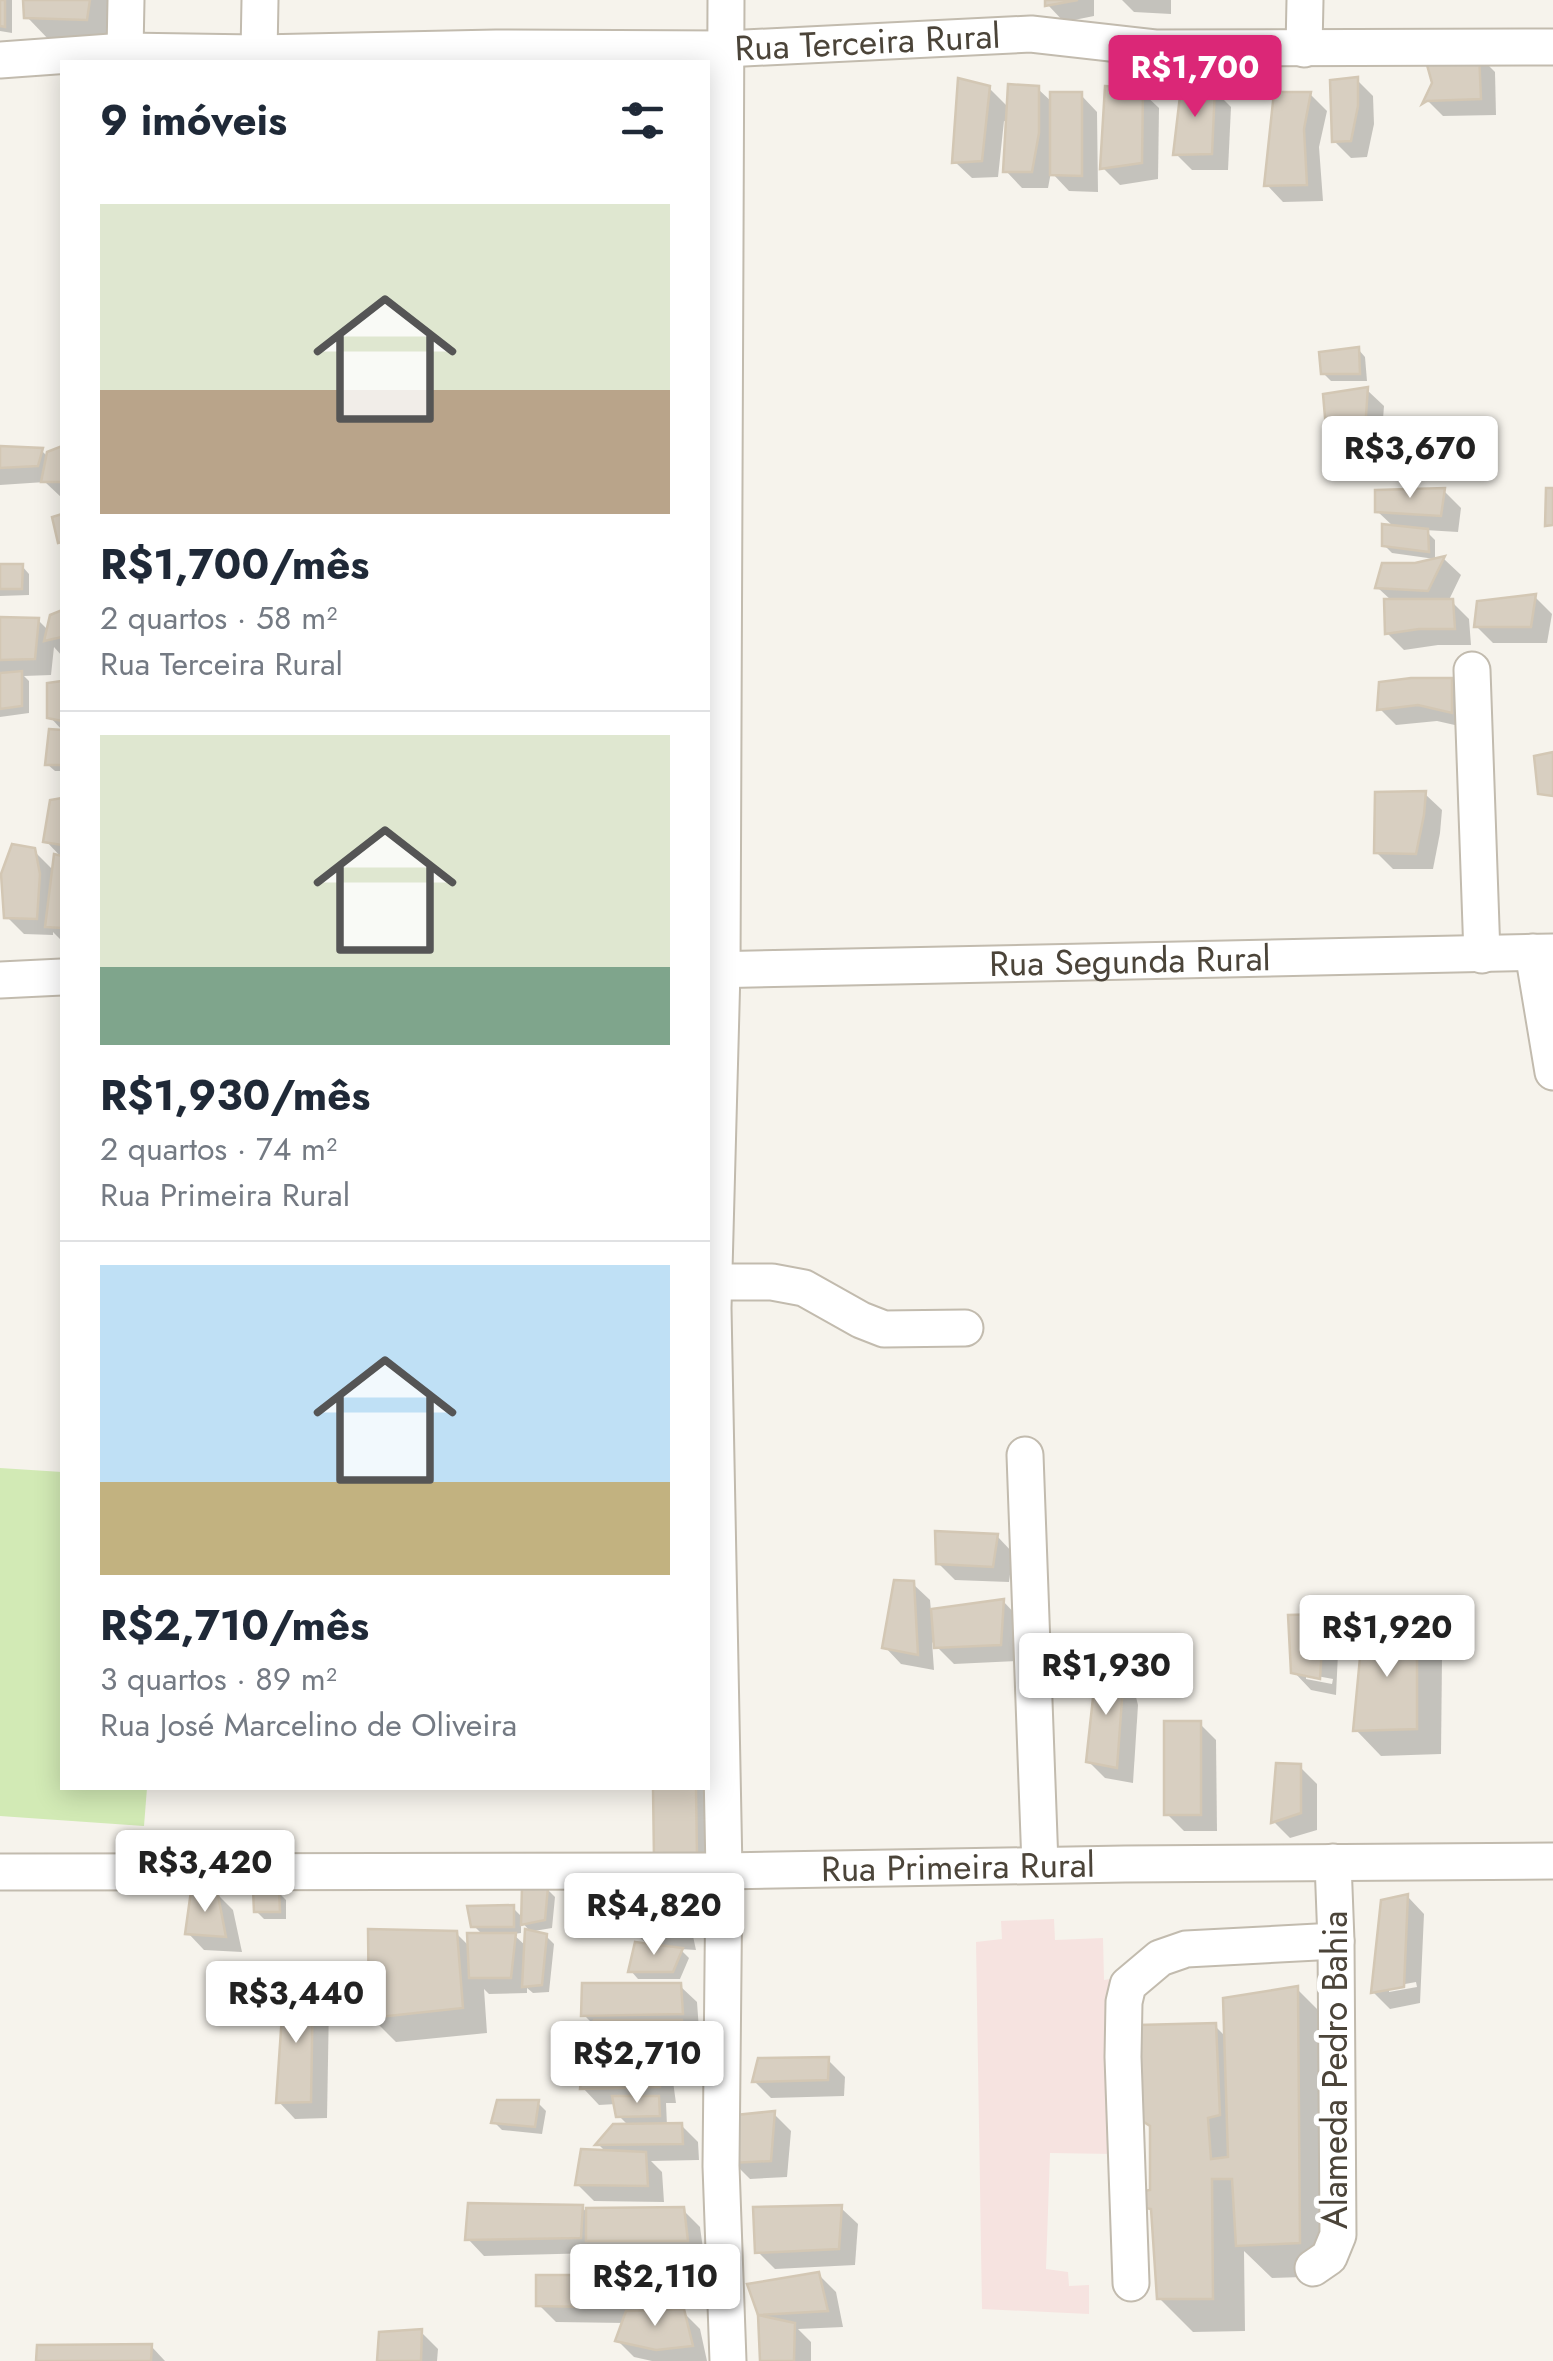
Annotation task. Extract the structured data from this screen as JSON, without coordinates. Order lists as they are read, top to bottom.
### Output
{
  "streets": {
    "street": [
      "Rua Terceira Rural",
      "Rua Segunda Rural",
      "Rua Primeira Rural",
      "Alameda Pedro Bahia"
    ]
  },
  "crossings": [
    ["Rua Primeira Rural", "Alameda Pedro Bahia"]
  ],
  "page": {
    "price": [
      "R$1,700",
      "R$3,670",
      "R$1,920",
      "R$1,930",
      "R$3,420",
      "R$4,820",
      "R$3,440",
      "R$2,710",
      "R$2,110"
    ],
    "heading": "9 imóveis",
    "list": [
      {
        "name": "R$1,700/mês",
        "note": "2 quartos · 58 m² · Rua Terceira Rural"
      },
      {
        "name": "R$1,930/mês",
        "note": "2 quartos · 74 m² · Rua Primeira Rural"
      },
      {
        "name": "R$2,710/mês",
        "note": "3 quartos · 89 m² · Rua José Marcelino de Oliveira"
      }
    ]
  }
}
